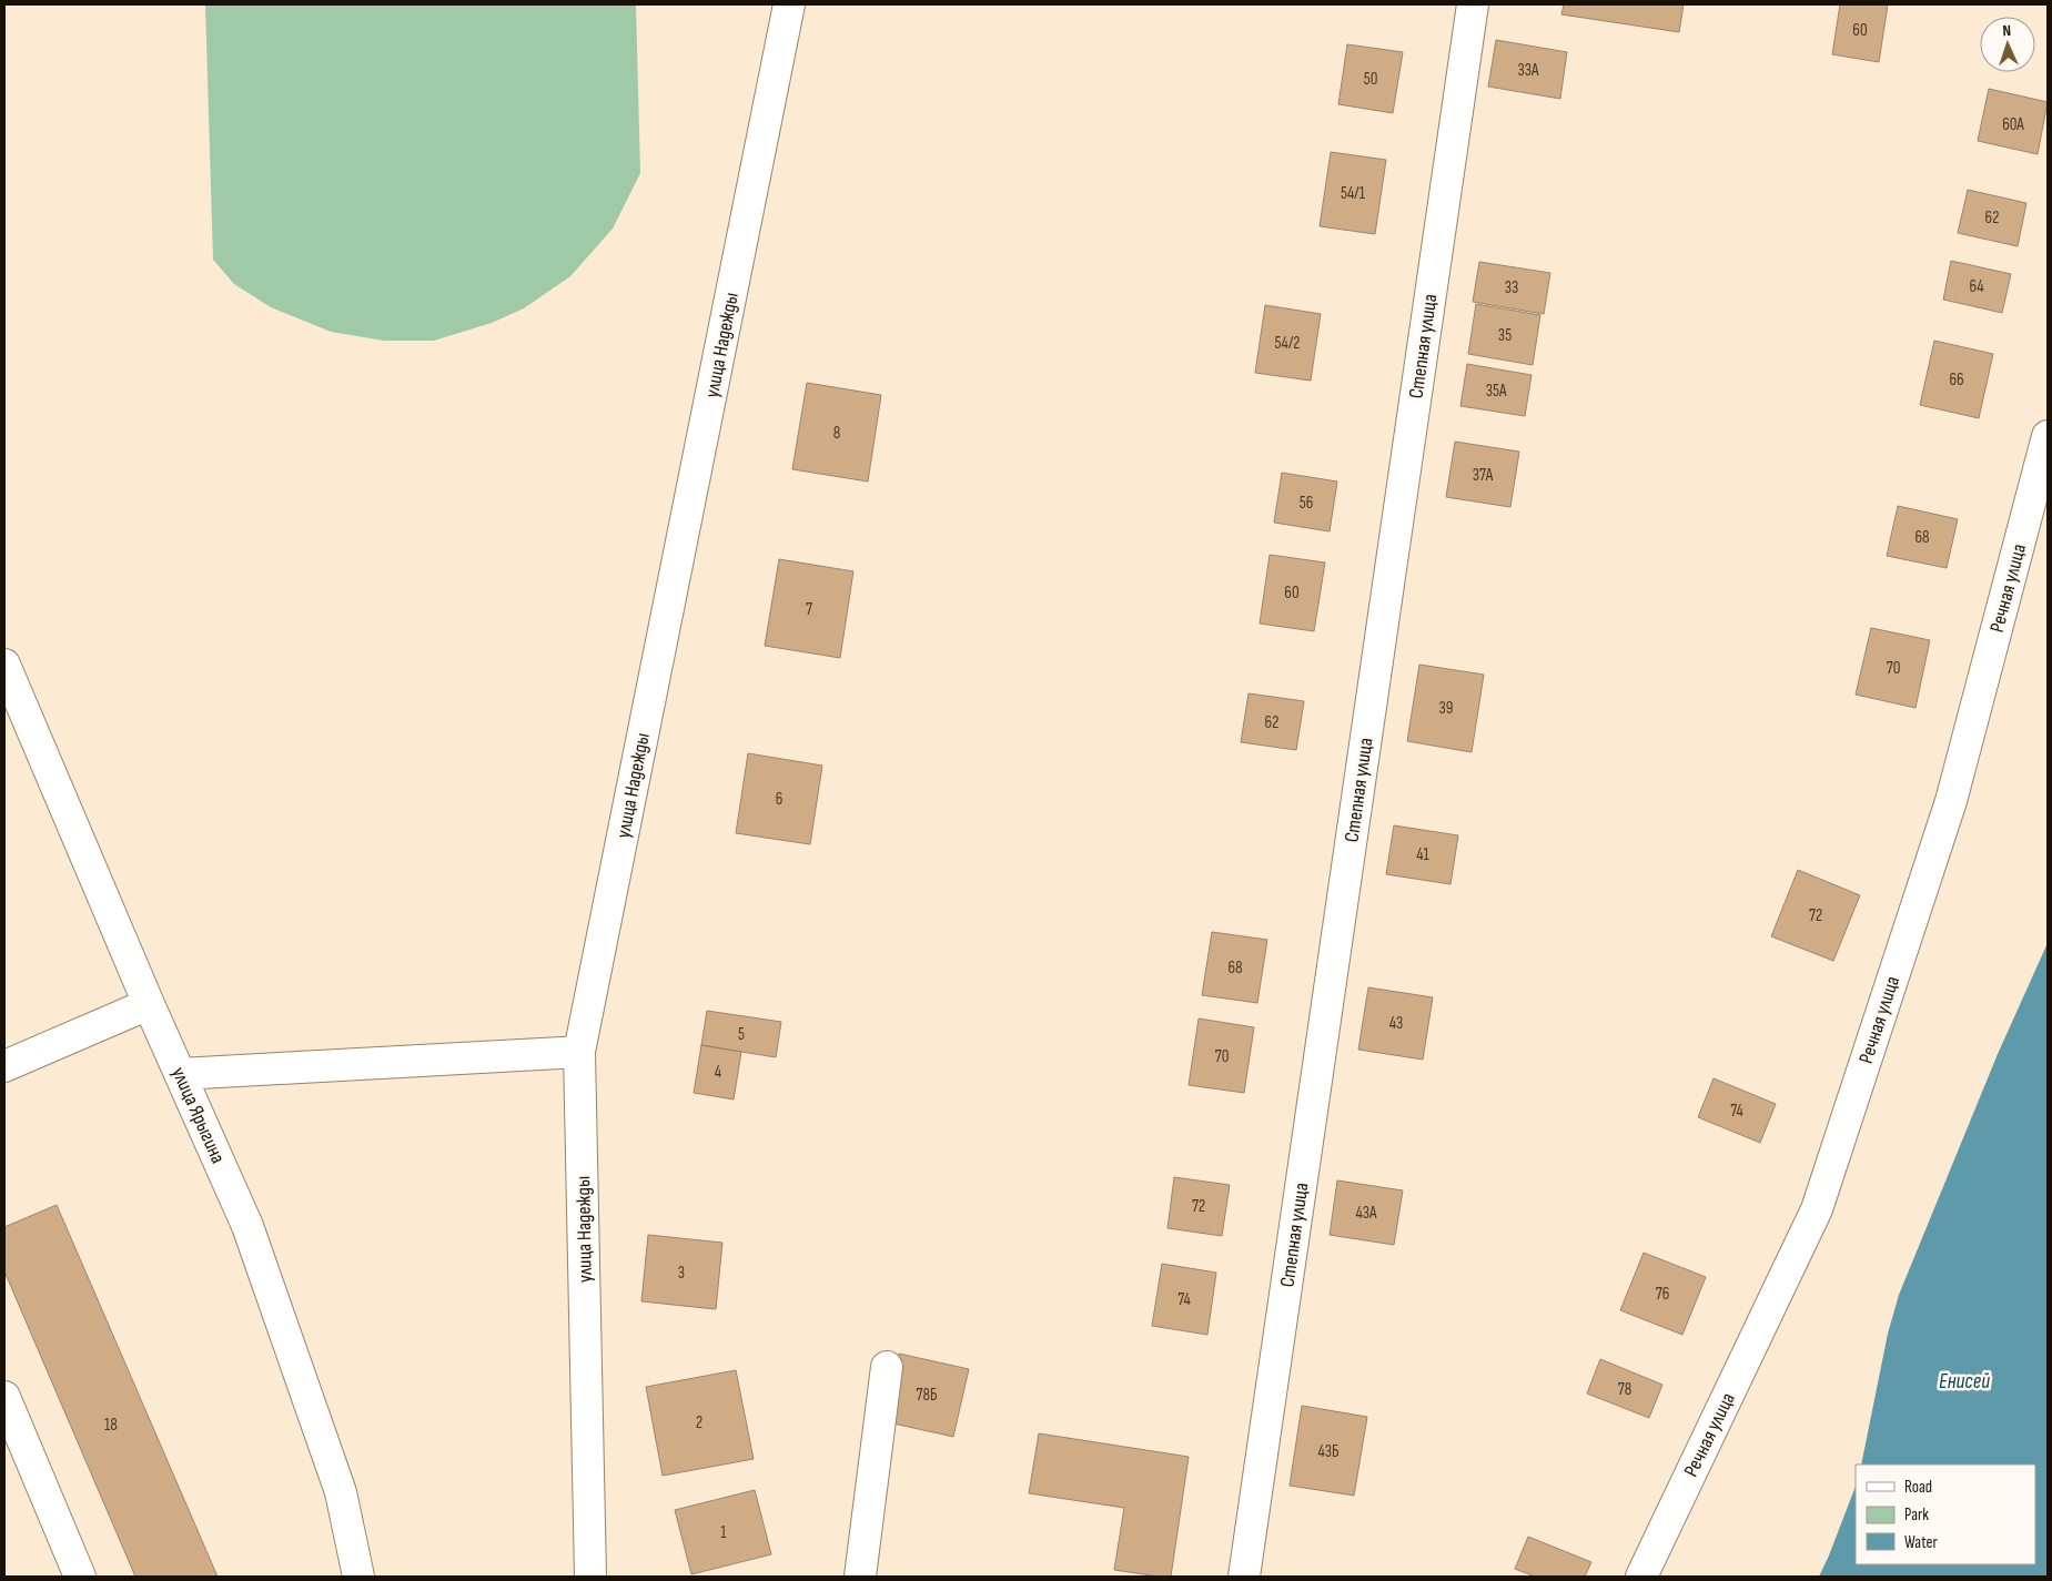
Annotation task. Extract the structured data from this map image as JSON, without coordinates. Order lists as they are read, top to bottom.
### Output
{
  "streets": {
    "street": [
      "улица Надежды",
      "Степная улица",
      "Речная улица",
      "улица Ярыгина"
    ]
  },
  "water": ["Енисей"],
  "house_numbers": [
    "60",
    "33А",
    "50",
    "60А",
    "54/1",
    "62",
    "64",
    "33",
    "35",
    "54/2",
    "66",
    "35А",
    "8",
    "37А",
    "56",
    "68",
    "60",
    "7",
    "70",
    "39",
    "62",
    "6",
    "41",
    "72",
    "68",
    "43",
    "5",
    "70",
    "4",
    "74",
    "72",
    "43А",
    "3",
    "76",
    "74",
    "78",
    "78Б",
    "2",
    "18",
    "43Б",
    "1"
  ],
  "legend": ["Road", "Park", "Water"],
  "north": "top"
}
